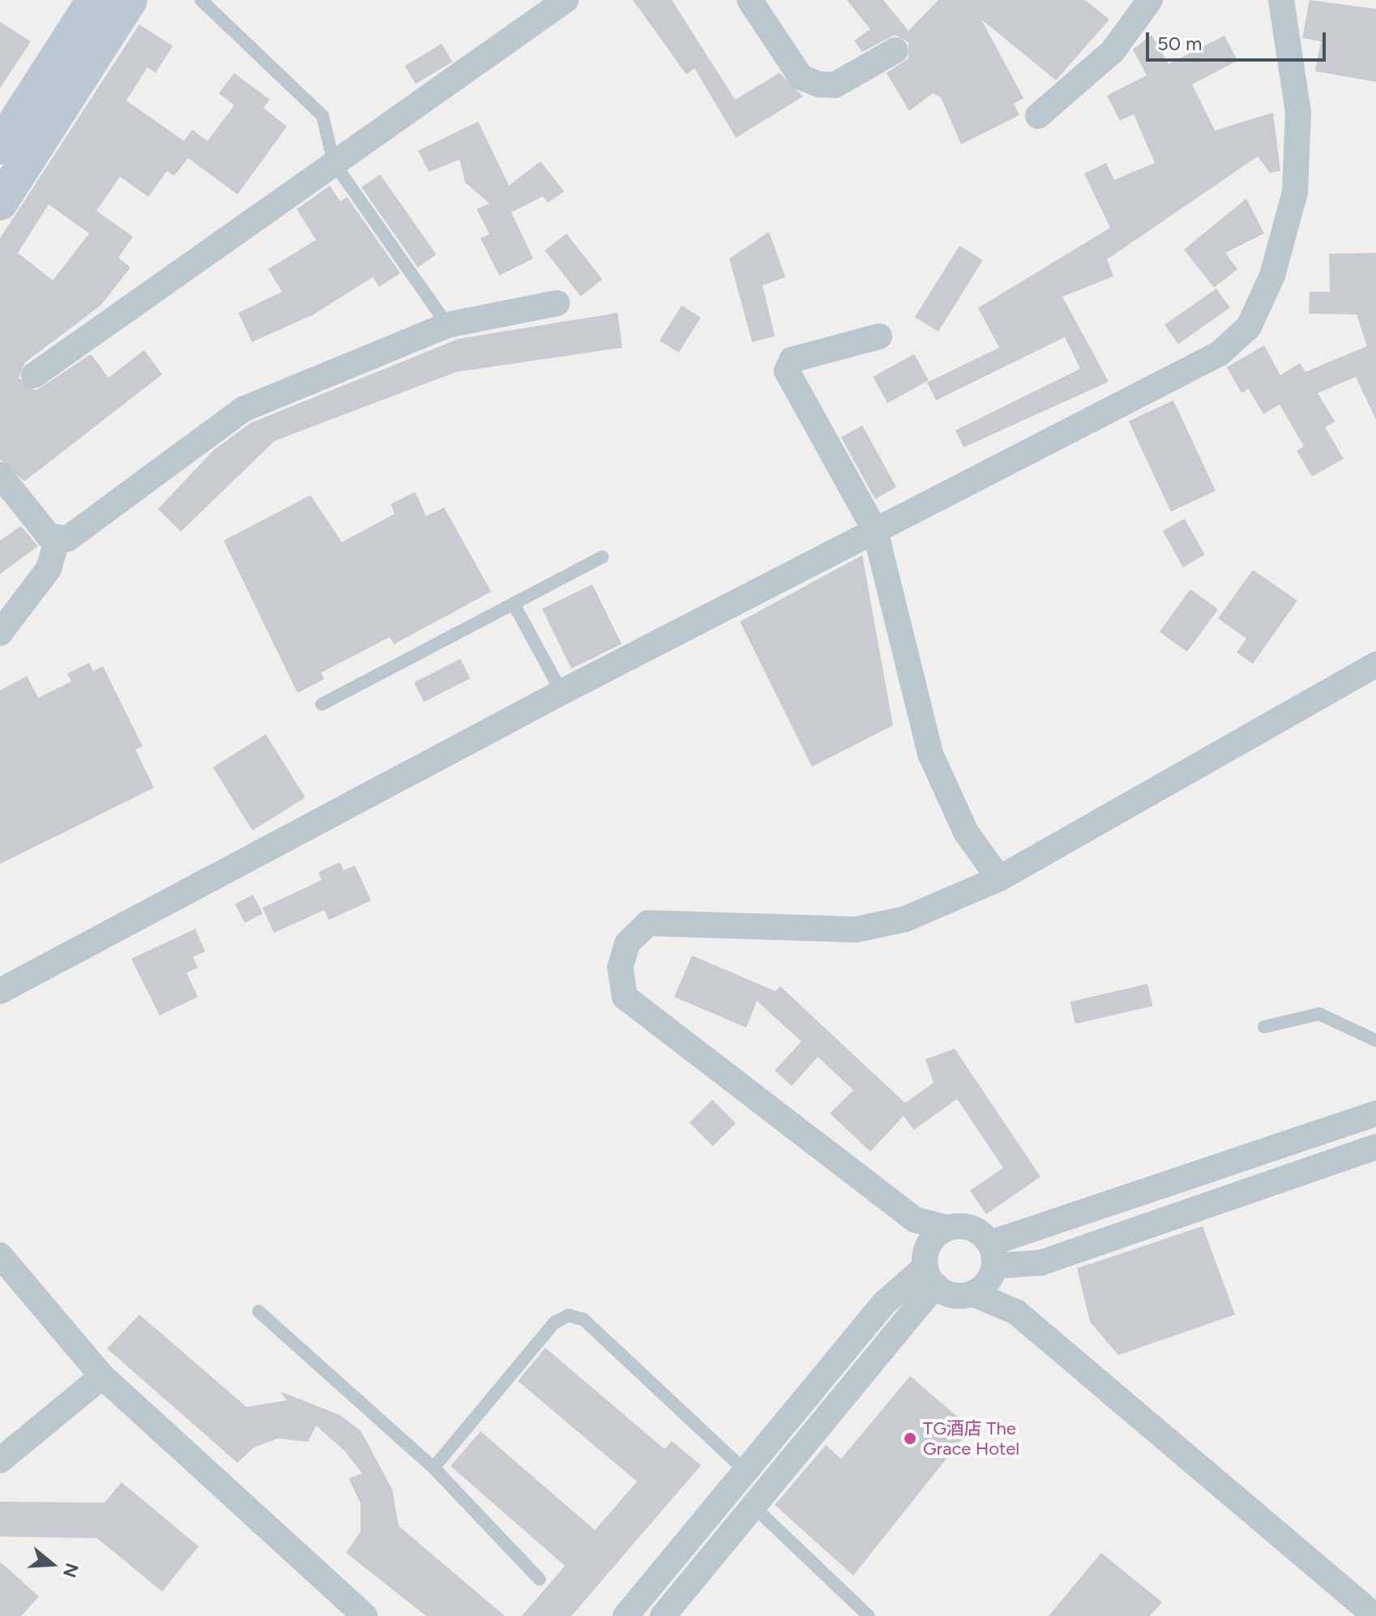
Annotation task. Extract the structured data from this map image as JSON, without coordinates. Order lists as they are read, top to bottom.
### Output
{
  "places": ["TG酒店 The Grace Hotel"],
  "scale_bar": "50 m",
  "north": "right"
}
